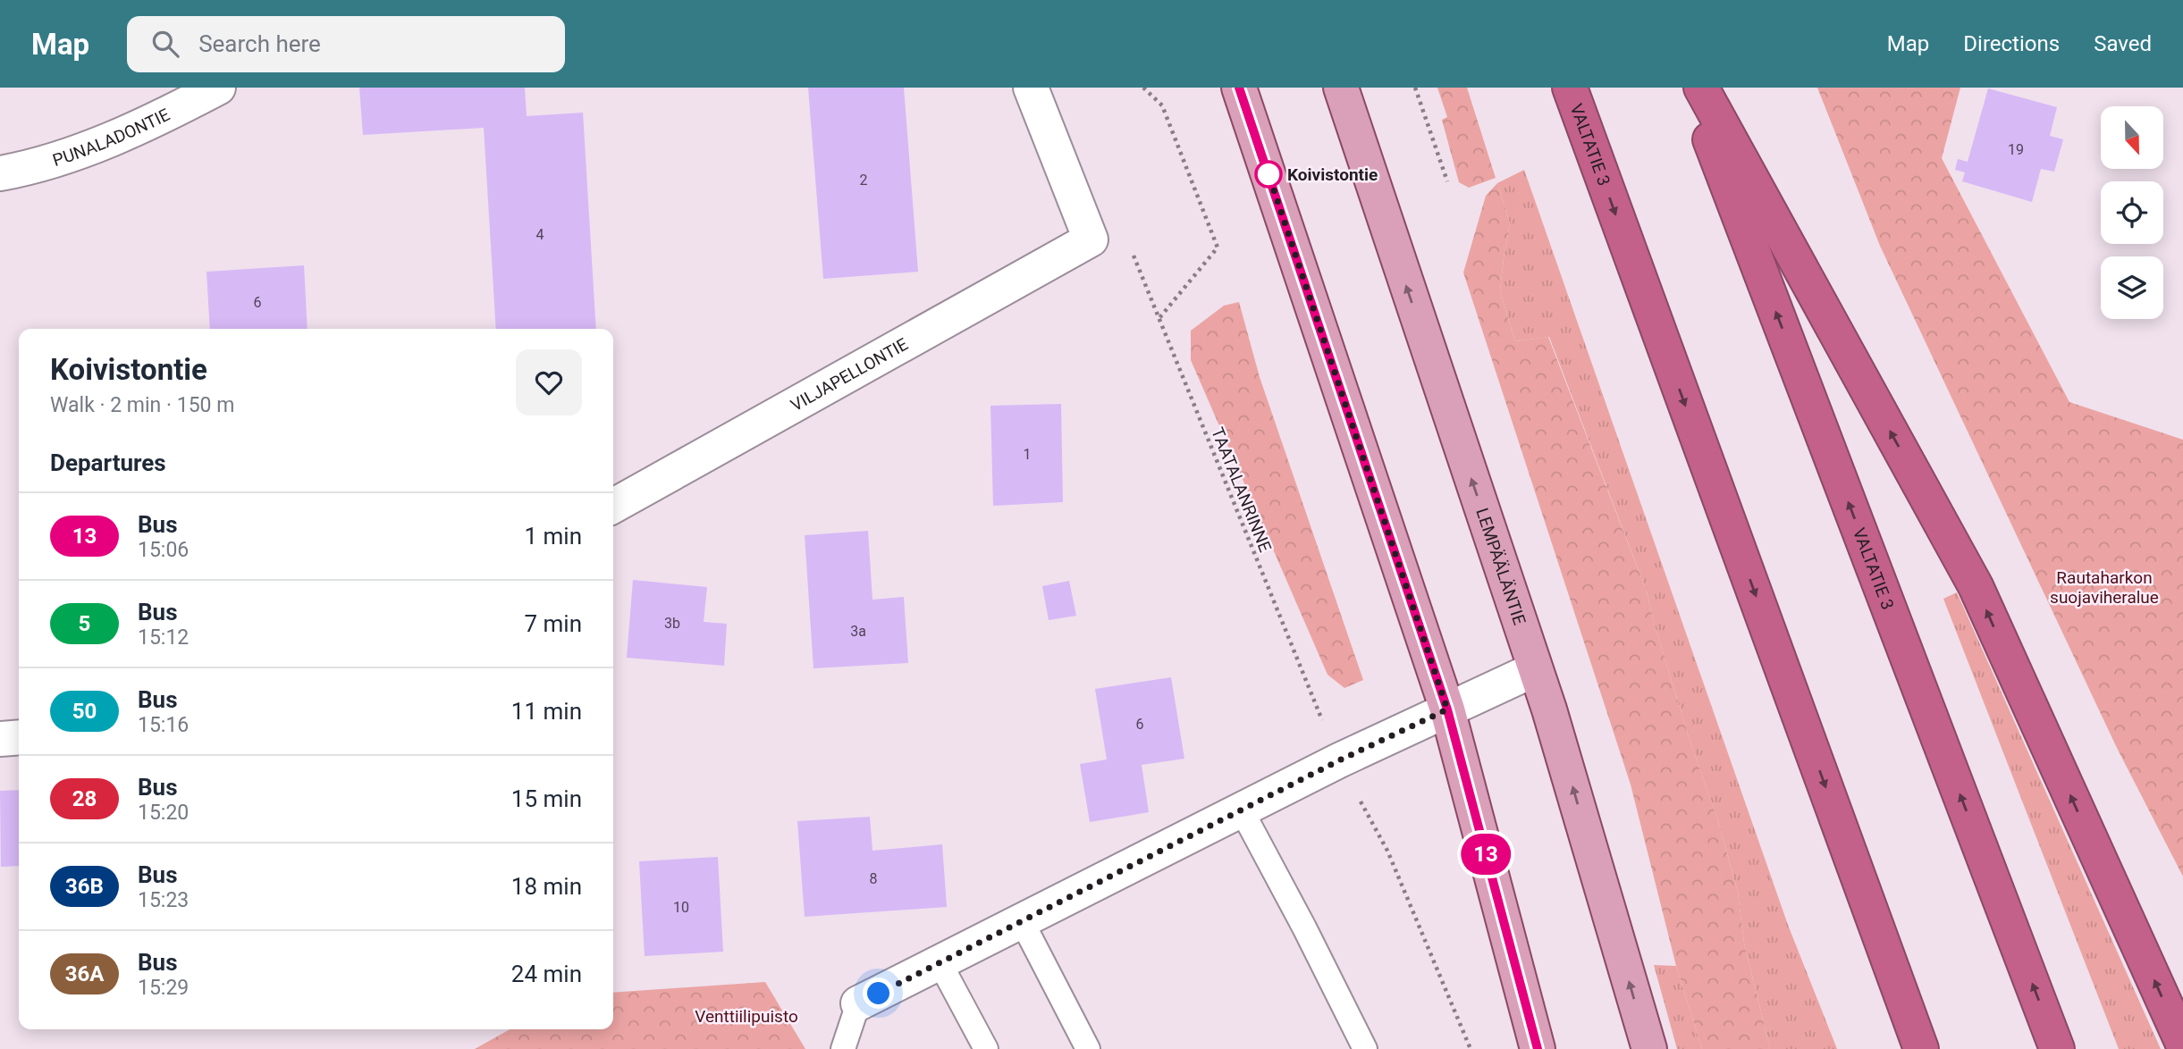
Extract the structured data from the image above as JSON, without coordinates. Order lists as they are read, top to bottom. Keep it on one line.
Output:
{"streets":{"highway":["VALTATIE 3"],"main road":["LEMPÄÄLÄNTIE"],"street":["PUNALADONTIE","VILJAPELLONTIE"],"path":["TAATALANRINNE"]},"parks":["Rautaharkon suojaviheralue","Venttiilipuisto"],"places":["Koivistontie"],"lines":["bus line 13"],"house_numbers":["19","2","4","6","1","3b","3a","6","8","10"],"north":"bottom","page":{"header":"Map","search":"Search here","nav":["Map","Directions","Saved"],"on_map":"13","heading":[["Koivistontie","Walk · 2 min · 150 m"],"Departures"],"list":[{"mark":"13","name":"Bus","note":"15:06","value":"1 min"},{"mark":"5","name":"Bus","note":"15:12","value":"7 min"},{"mark":"50","name":"Bus","note":"15:16","value":"11 min"},{"mark":"28","name":"Bus","note":"15:20","value":"15 min"},{"mark":"36B","name":"Bus","note":"15:23","value":"18 min"},{"mark":"36A","name":"Bus","note":"15:29","value":"24 min"}]}}
